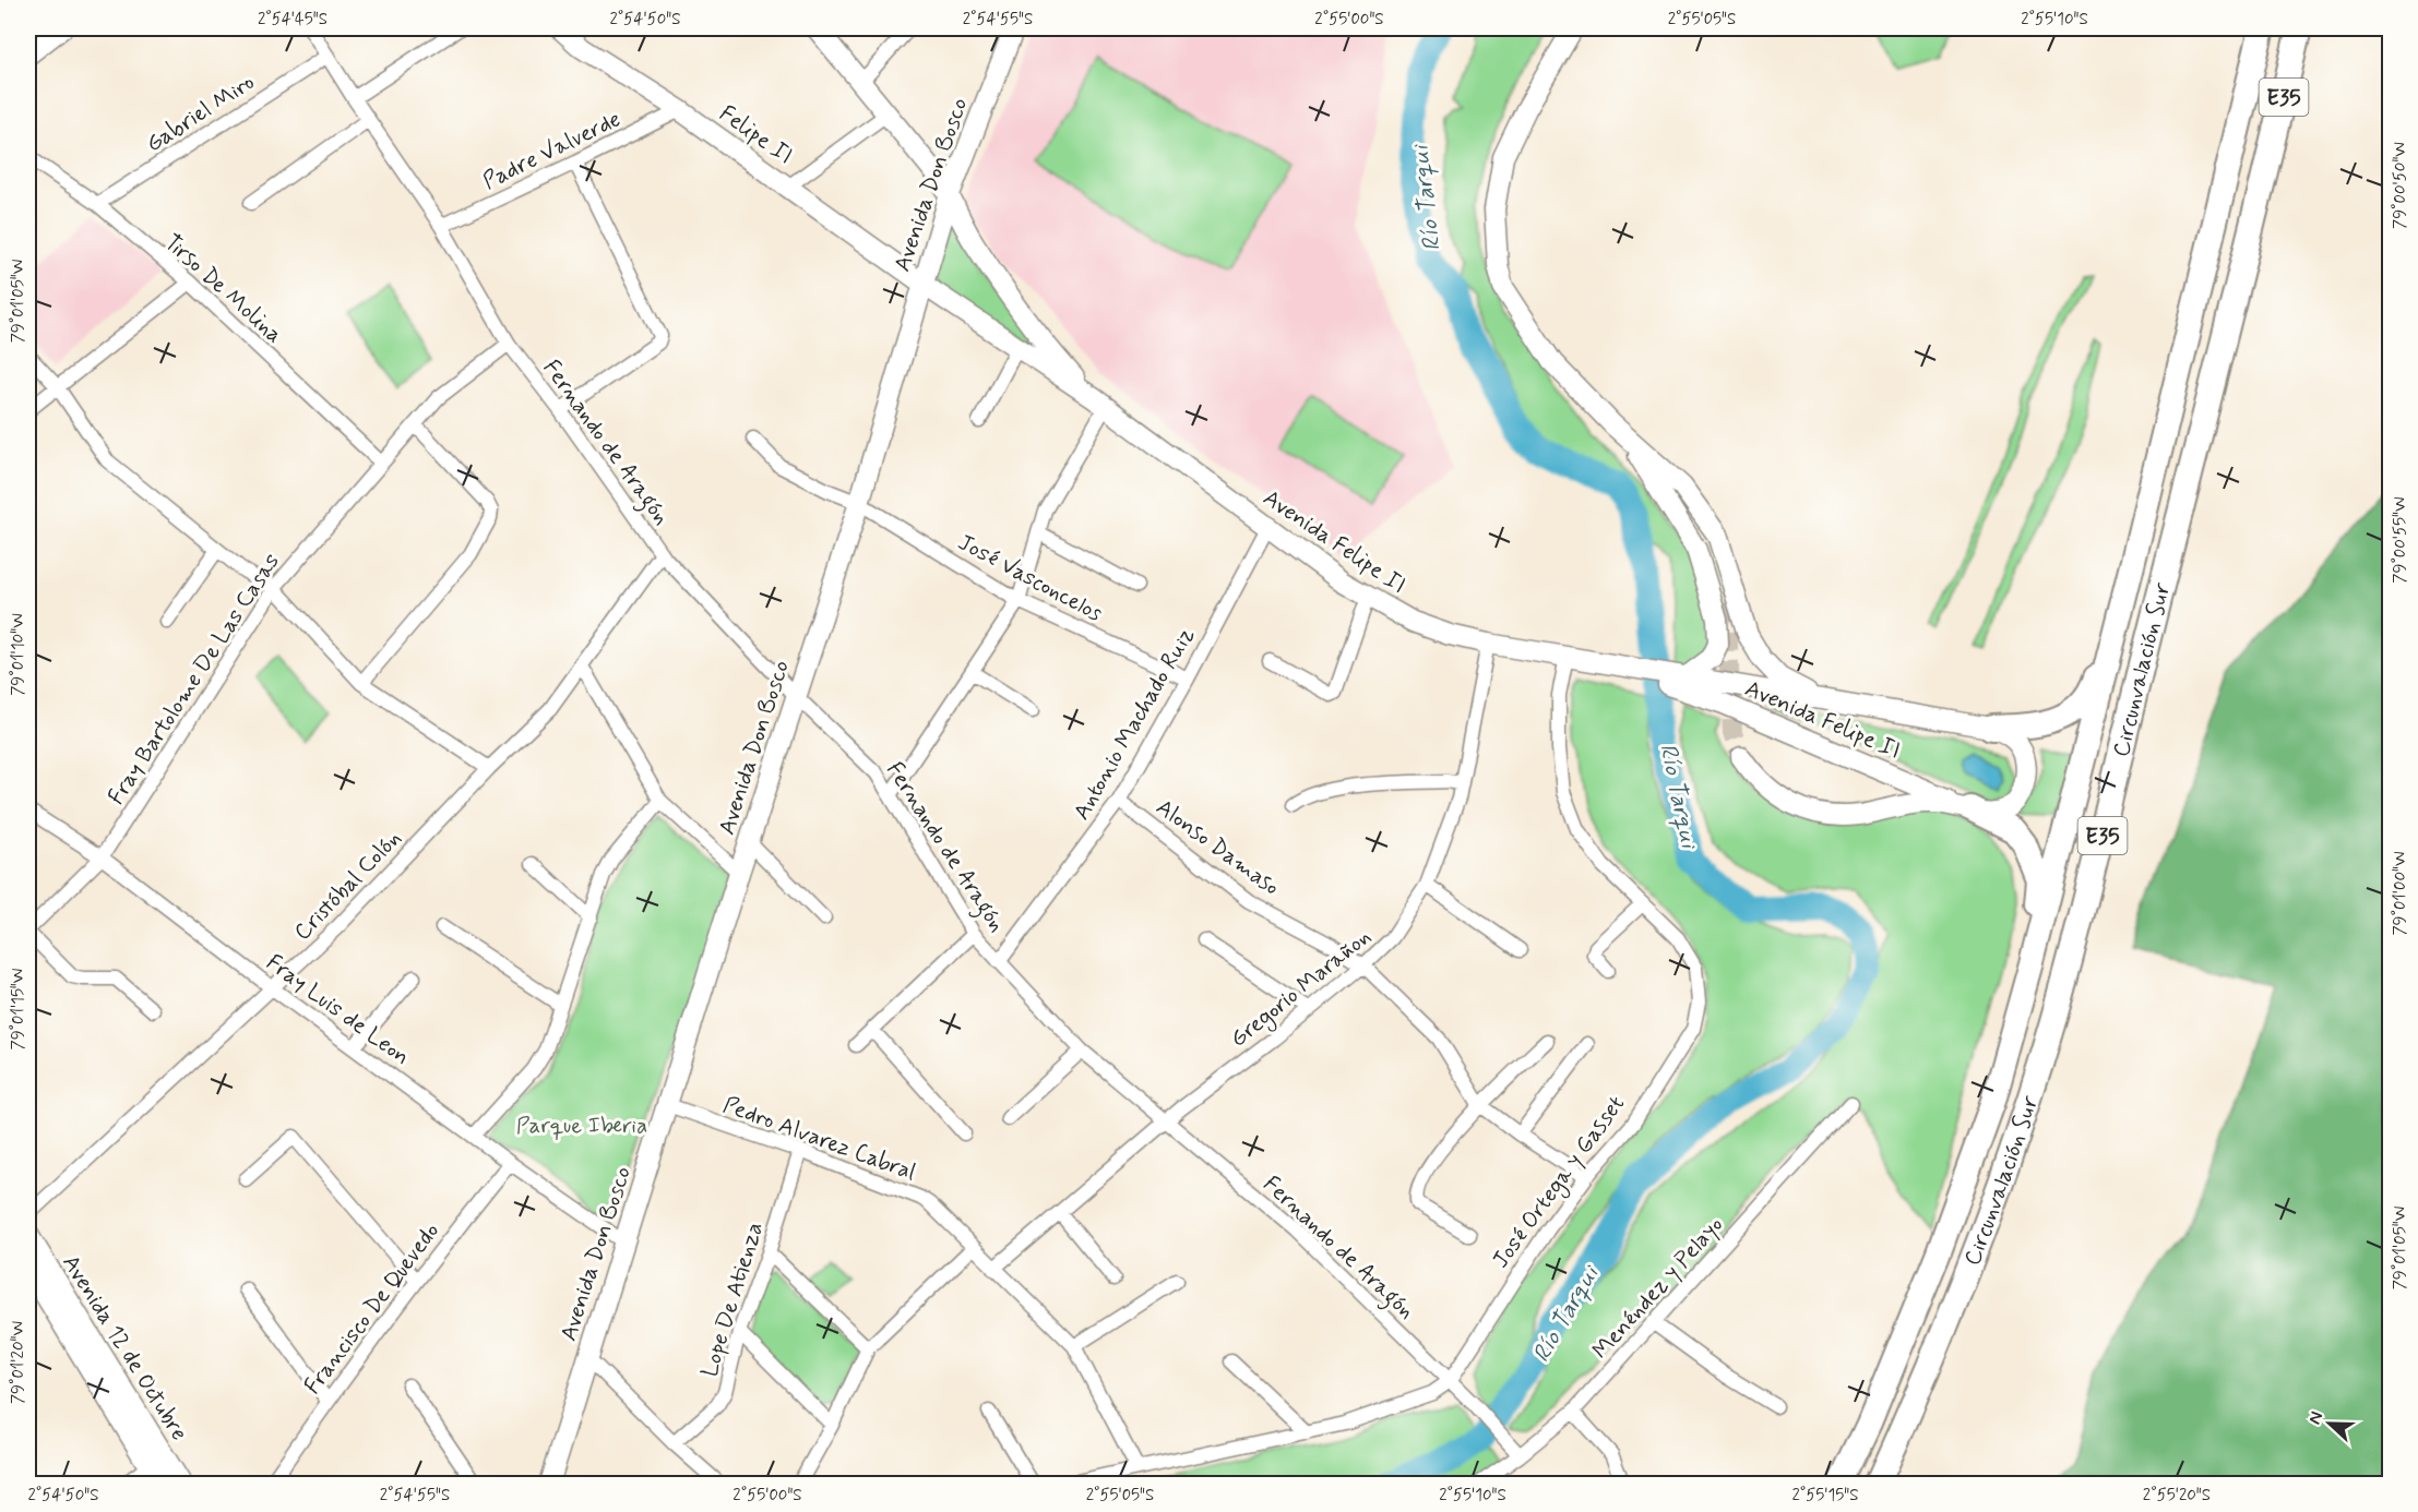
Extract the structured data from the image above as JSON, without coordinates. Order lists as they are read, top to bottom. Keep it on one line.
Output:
{"streets":{"highway":["E35","Circunvalación Sur"],"main road":["Felipe II","Avenida Don Bosco","Avenida Felipe II","Avenida 12 de Octubre"],"street":["Gabriel Miro","Padre Valverde","Tirso De Molina","Fernando de Aragón","José Vasconcelos","Fray Bartolome De Las Casas","Antonio Machado Ruiz","Alonso Damaso","Cristóbal Colón","Gregorio Marañon","Fray Luis de Leon","Pedro Alvarez Cabral","José Ortega y Gasset","Menéndez y Pelayo","Lope De Atienza","Francisco De Quevedo"]},"crossings":[["Gabriel Miro","Tirso De Molina"],["Gabriel Miro","Fernando de Aragón"],["Felipe II","Padre Valverde"],["Felipe II","Avenida Don Bosco"],["Felipe II","Avenida Felipe II"],["Padre Valverde","Fernando de Aragón"],["Avenida Don Bosco","Fernando de Aragón"],["Avenida Don Bosco","Avenida Felipe II"],["Avenida Don Bosco","José Vasconcelos"],["Avenida Don Bosco","Fray Luis de Leon"],["Avenida Don Bosco","Pedro Alvarez Cabral"],["Tirso De Molina","Fray Bartolome De Las Casas"],["Fernando de Aragón","Fray Bartolome De Las Casas"],["Fernando de Aragón","Antonio Machado Ruiz"],["Fernando de Aragón","Cristóbal Colón"],["Fernando de Aragón","Gregorio Marañon"],["Fernando de Aragón","José Ortega y Gasset"],["Fernando de Aragón","Menéndez y Pelayo"],["Avenida Felipe II","Antonio Machado Ruiz"],["Avenida Felipe II","Gregorio Marañon"],["Avenida Felipe II","José Ortega y Gasset"],["José Vasconcelos","Antonio Machado Ruiz"],["Fray Bartolome De Las Casas","Fray Luis de Leon"],["Antonio Machado Ruiz","Alonso Damaso"],["Alonso Damaso","Gregorio Marañon"],["Alonso Damaso","José Ortega y Gasset"],["Cristóbal Colón","Fray Luis de Leon"],["Gregorio Marañon","Pedro Alvarez Cabral"],["Fray Luis de Leon","Francisco De Quevedo"],["Pedro Alvarez Cabral","José Ortega y Gasset"],["Pedro Alvarez Cabral","Lope De Atienza"]],"water":["Río Tarqui"],"parks":["Parque Iberia"],"north":"left","coordinates":["2°54'45\"S","2°54'50\"S","2°54'55\"S","2°55'00\"S","2°55'05\"S","2°55'10\"S","79°00'50\"W","79°01'05\"W","79°00'55\"W","79°01'10\"W","79°01'00\"W","79°01'15\"W","79°01'20\"W","2°55'15\"S","2°55'20\"S"]}
